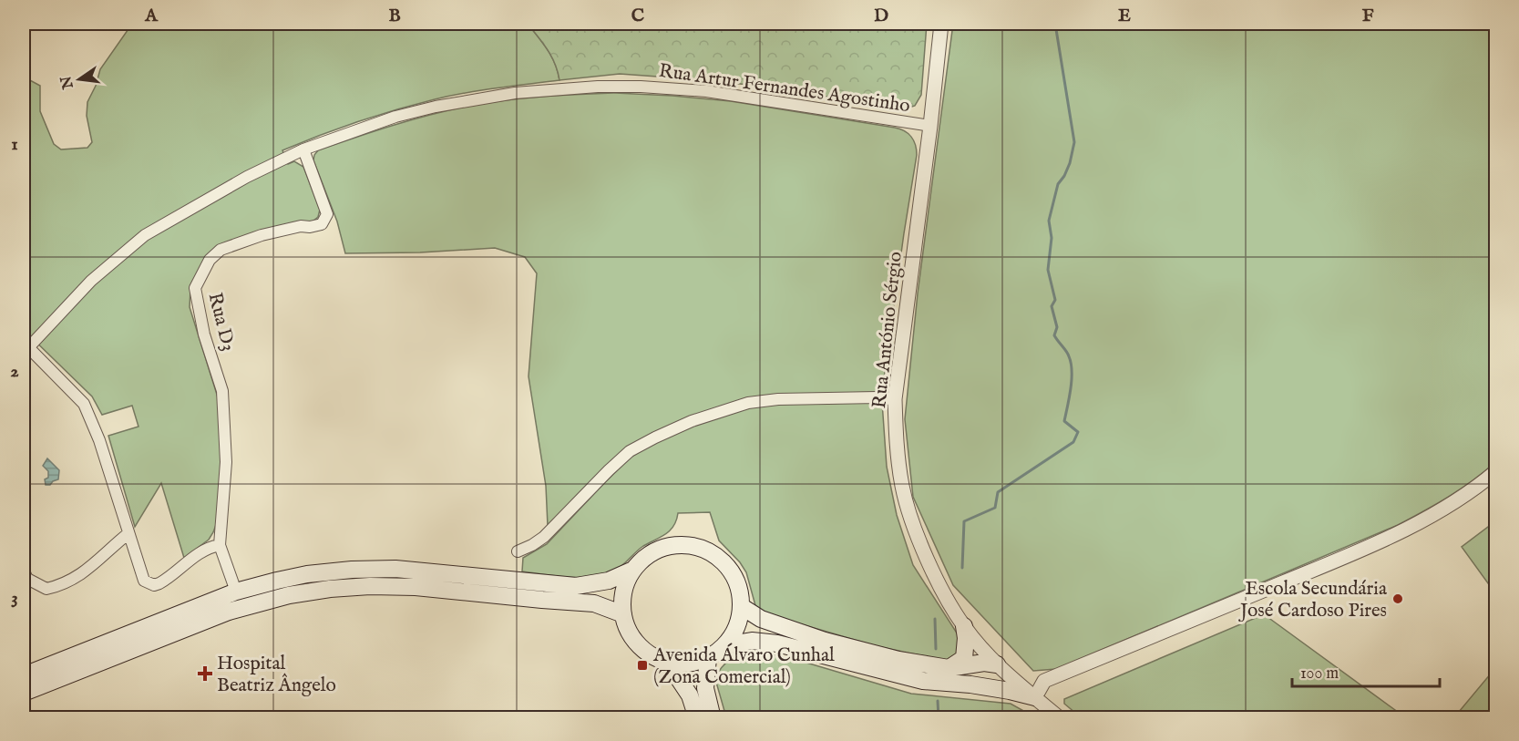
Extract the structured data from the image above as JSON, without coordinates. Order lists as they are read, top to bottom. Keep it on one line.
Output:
{"streets":{"street":["Rua Artur Fernandes Agostinho","Rua D3","Rua António Sérgio"]},"crossings":[["Rua Artur Fernandes Agostinho","Rua D3"],["Rua Artur Fernandes Agostinho","Rua António Sérgio"]],"places":{"other":["Escola Secundária José Cardoso Pires"],"transit":["Avenida Álvaro Cunhal (Zona Comercial)"],"health":["Hospital Beatriz Ângelo"]},"scale_bar":"100 m","north":"left","grid":{"columns":["A","B","C","D","E","F"],"rows":["1","2","3"]}}
